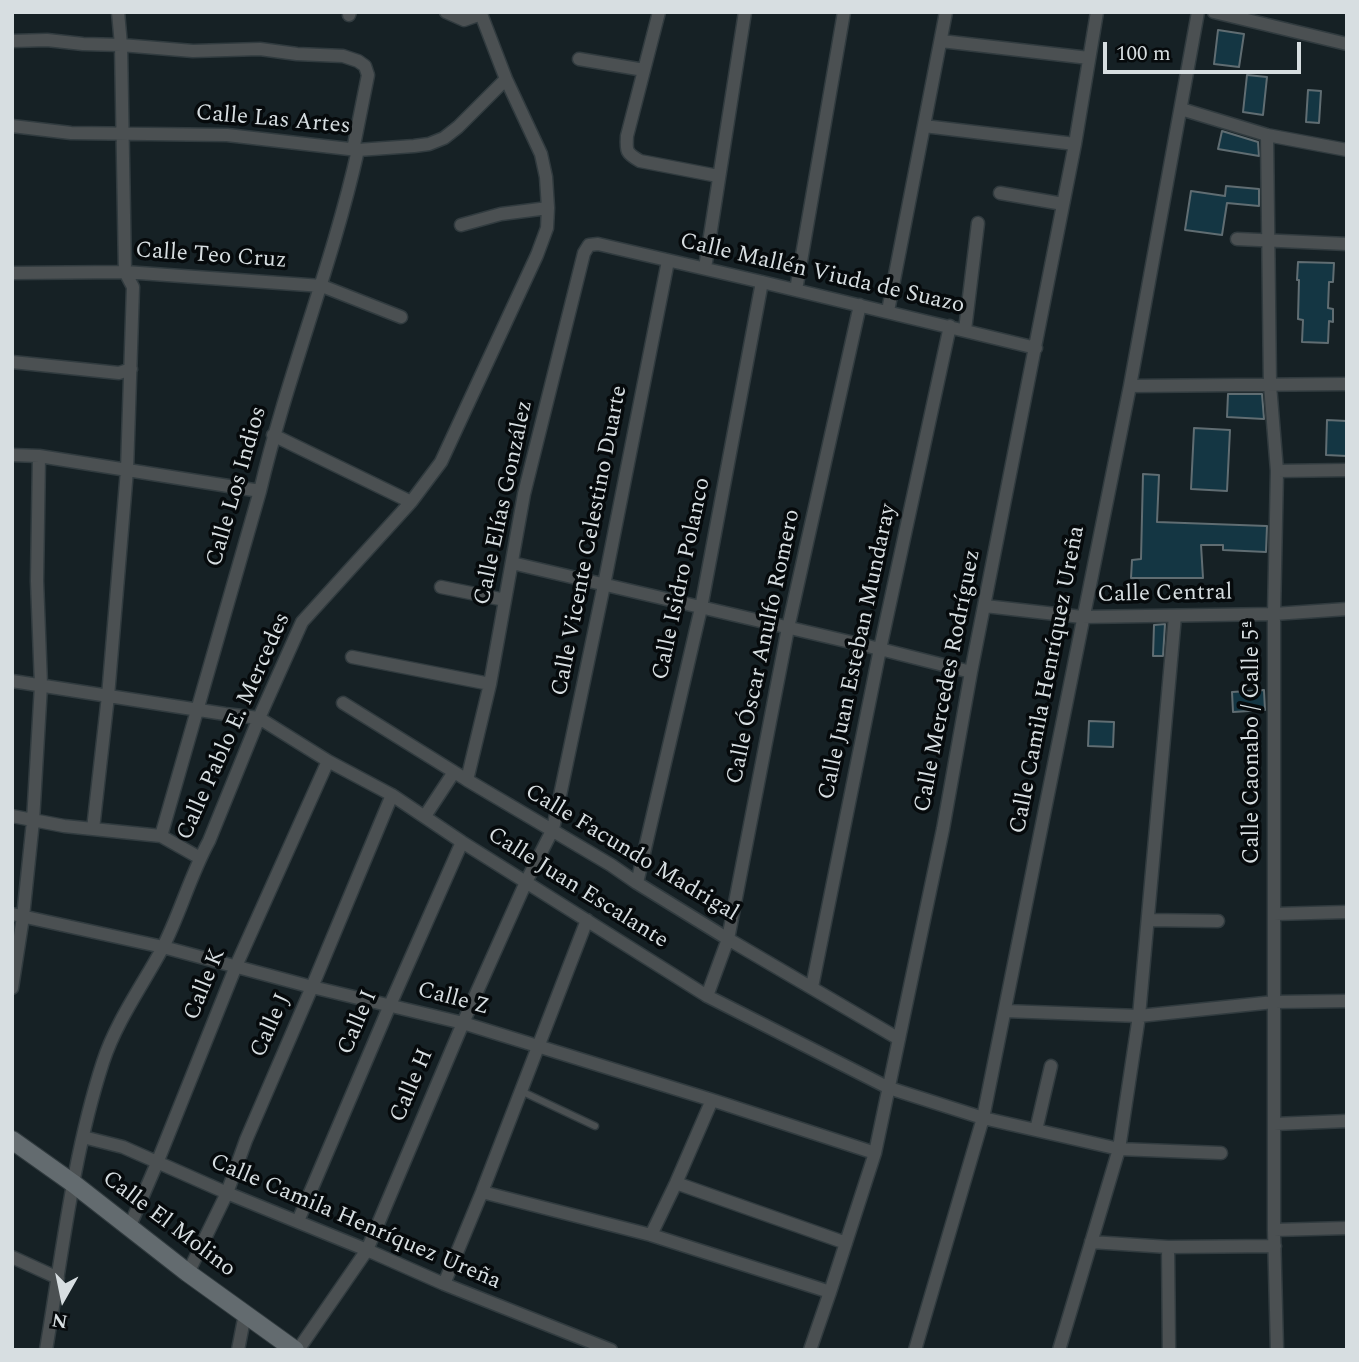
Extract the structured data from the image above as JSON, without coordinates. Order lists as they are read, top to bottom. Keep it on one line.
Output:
{"streets":{"street":["Calle Las Artes","Calle Teo Cruz","Calle Mallén Viuda de Suazo","Calle Los Indios","Calle Elías González","Calle Vicente Celestino Duarte","Calle Isidro Polanco","Calle Central","Calle Óscar Anulfo Romero","Calle Juan Esteban Mundaray","Calle Camila Henríquez Ureña","Calle Mercedes Rodríguez","Calle Pablo E. Mercedes","Calle Caonabo / Calle 5ª","Calle Facundo Madrigal","Calle Juan Escalante","Calle K","Calle Z","Calle I","Calle J","Calle H","Calle El Molino"]},"crossings":[["Calle Las Artes","Calle Los Indios"],["Calle Las Artes","Calle Pablo E. Mercedes"],["Calle Teo Cruz","Calle Los Indios"],["Calle Mallén Viuda de Suazo","Calle Elías González"],["Calle Mallén Viuda de Suazo","Calle Vicente Celestino Duarte"],["Calle Mallén Viuda de Suazo","Calle Isidro Polanco"],["Calle Mallén Viuda de Suazo","Calle Óscar Anulfo Romero"],["Calle Mallén Viuda de Suazo","Calle Juan Esteban Mundaray"],["Calle Mallén Viuda de Suazo","Calle Mercedes Rodríguez"],["Calle Los Indios","Calle Juan Escalante"],["Calle Elías González","Calle Facundo Madrigal"],["Calle Vicente Celestino Duarte","Calle Facundo Madrigal"],["Calle Vicente Celestino Duarte","Calle H"],["Calle Isidro Polanco","Calle Facundo Madrigal"],["Calle Central","Calle Camila Henríquez Ureña"],["Calle Central","Calle Mercedes Rodríguez"],["Calle Central","Calle Caonabo / Calle 5ª"],["Calle Óscar Anulfo Romero","Calle Facundo Madrigal"],["Calle Óscar Anulfo Romero","Calle Juan Escalante"],["Calle Juan Esteban Mundaray","Calle Facundo Madrigal"],["Calle Camila Henríquez Ureña","Calle Pablo E. Mercedes"],["Calle Camila Henríquez Ureña","Calle Juan Escalante"],["Calle Camila Henríquez Ureña","Calle K"],["Calle Camila Henríquez Ureña","Calle I"],["Calle Camila Henríquez Ureña","Calle J"],["Calle Camila Henríquez Ureña","Calle H"],["Calle Mercedes Rodríguez","Calle Facundo Madrigal"],["Calle Mercedes Rodríguez","Calle Juan Escalante"],["Calle Mercedes Rodríguez","Calle Z"],["Calle Pablo E. Mercedes","Calle Juan Escalante"],["Calle Pablo E. Mercedes","Calle Z"],["Calle Pablo E. Mercedes","Calle El Molino"],["Calle Facundo Madrigal","Calle H"],["Calle Juan Escalante","Calle K"],["Calle Juan Escalante","Calle I"],["Calle Juan Escalante","Calle J"],["Calle Juan Escalante","Calle H"],["Calle K","Calle Z"],["Calle K","Calle El Molino"],["Calle Z","Calle I"],["Calle Z","Calle J"],["Calle Z","Calle H"],["Calle J","Calle El Molino"],["Calle H","Calle El Molino"]],"scale_bar":"100 m","north":"bottom"}
